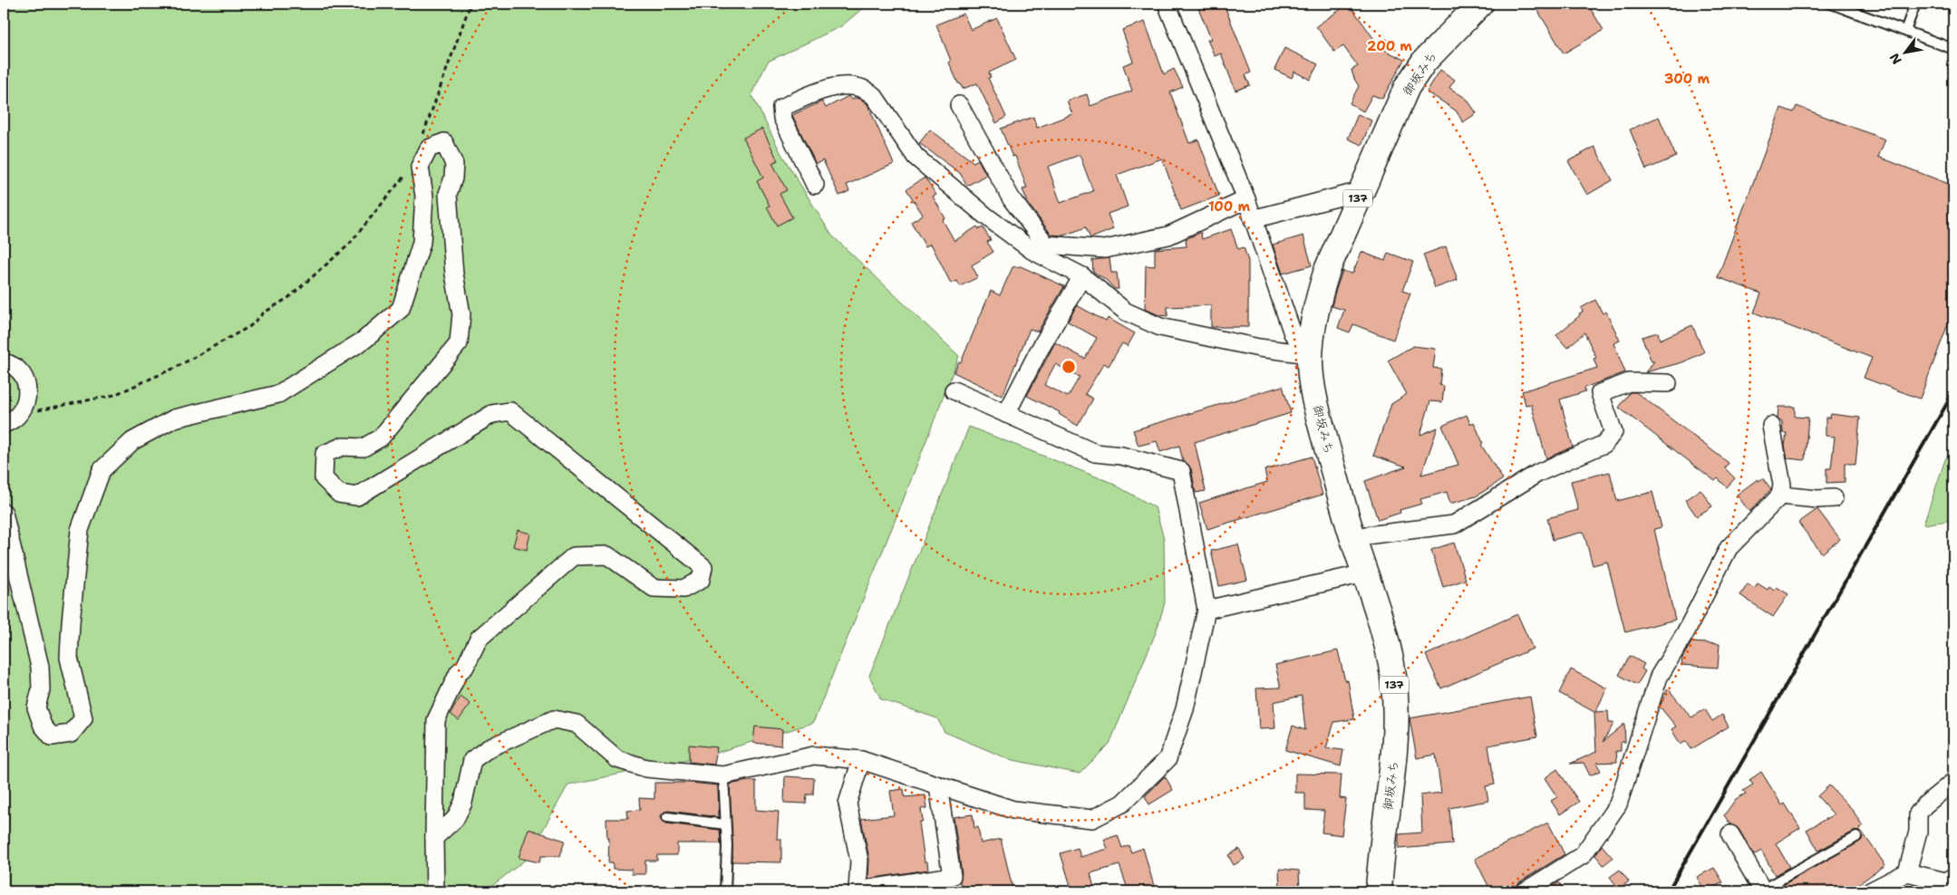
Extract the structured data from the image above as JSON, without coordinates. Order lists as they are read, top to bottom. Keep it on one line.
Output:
{"streets":{"highway":["御坂みち","137"]},"north":"bottom left","rings":["200 m","300 m","100 m"]}
